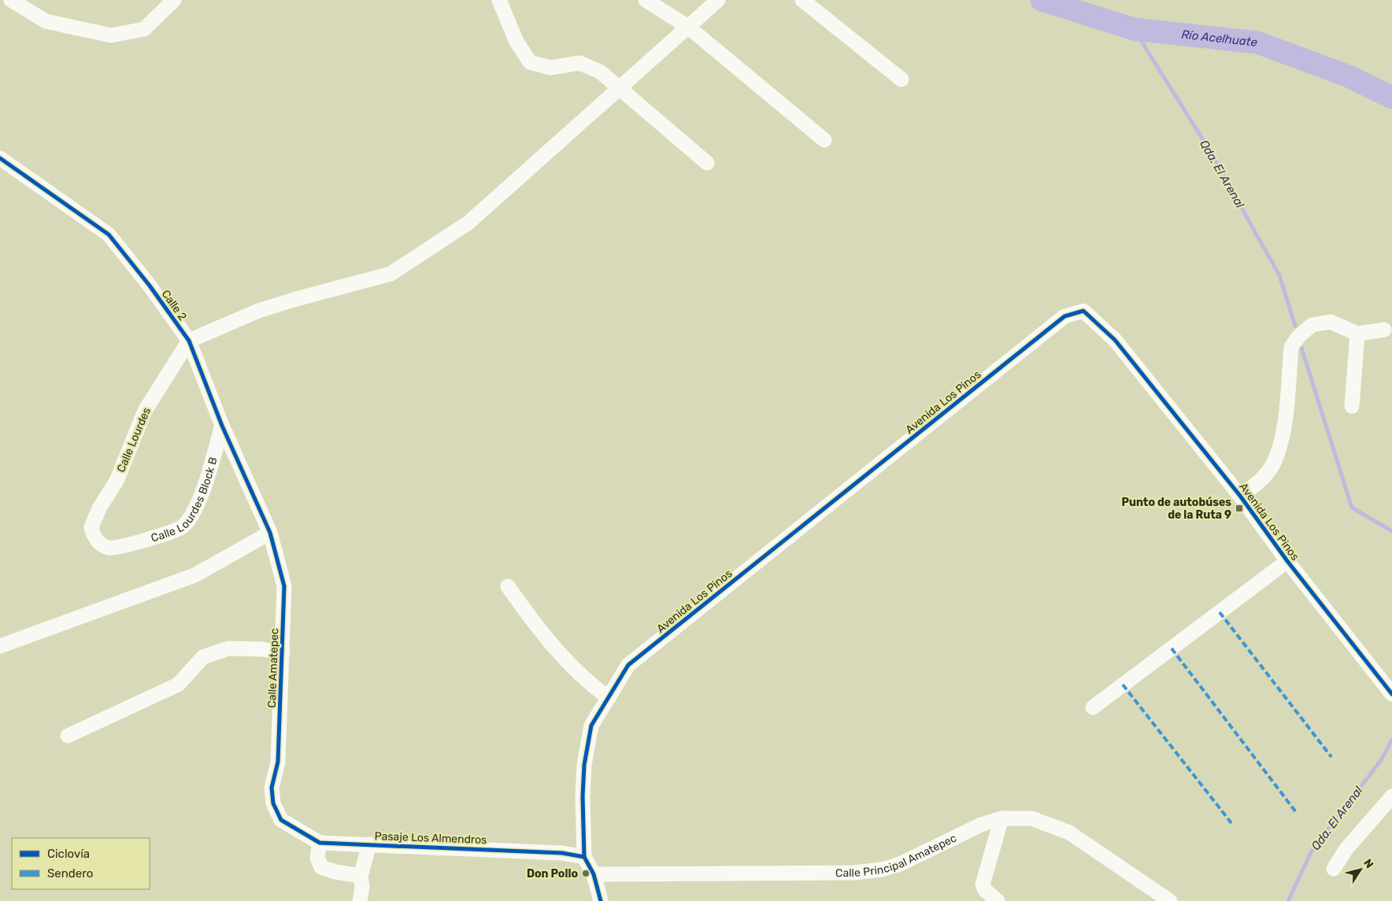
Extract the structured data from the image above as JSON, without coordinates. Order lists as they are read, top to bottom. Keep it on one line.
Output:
{"streets":{"street":["Calle 2","Avenida Los Pinos","Calle Lourdes","Calle Lourdes Block B","Calle Amatepec","Pasaje Los Almendros","Calle Principal Amatepec"]},"crossings":[["Calle 2","Calle Lourdes"],["Calle 2","Calle Lourdes Block B"],["Calle 2","Calle Amatepec"],["Avenida Los Pinos","Pasaje Los Almendros"],["Avenida Los Pinos","Calle Principal Amatepec"],["Calle Lourdes","Calle Lourdes Block B"],["Calle Amatepec","Pasaje Los Almendros"]],"water":["Río Acelhuate","Qda. El Arenal"],"places":{"transit":["Punto de autobúses de la Ruta 9"],"other":["Don Pollo"]},"legend":["Ciclovía","Sendero"],"north":"top right"}
